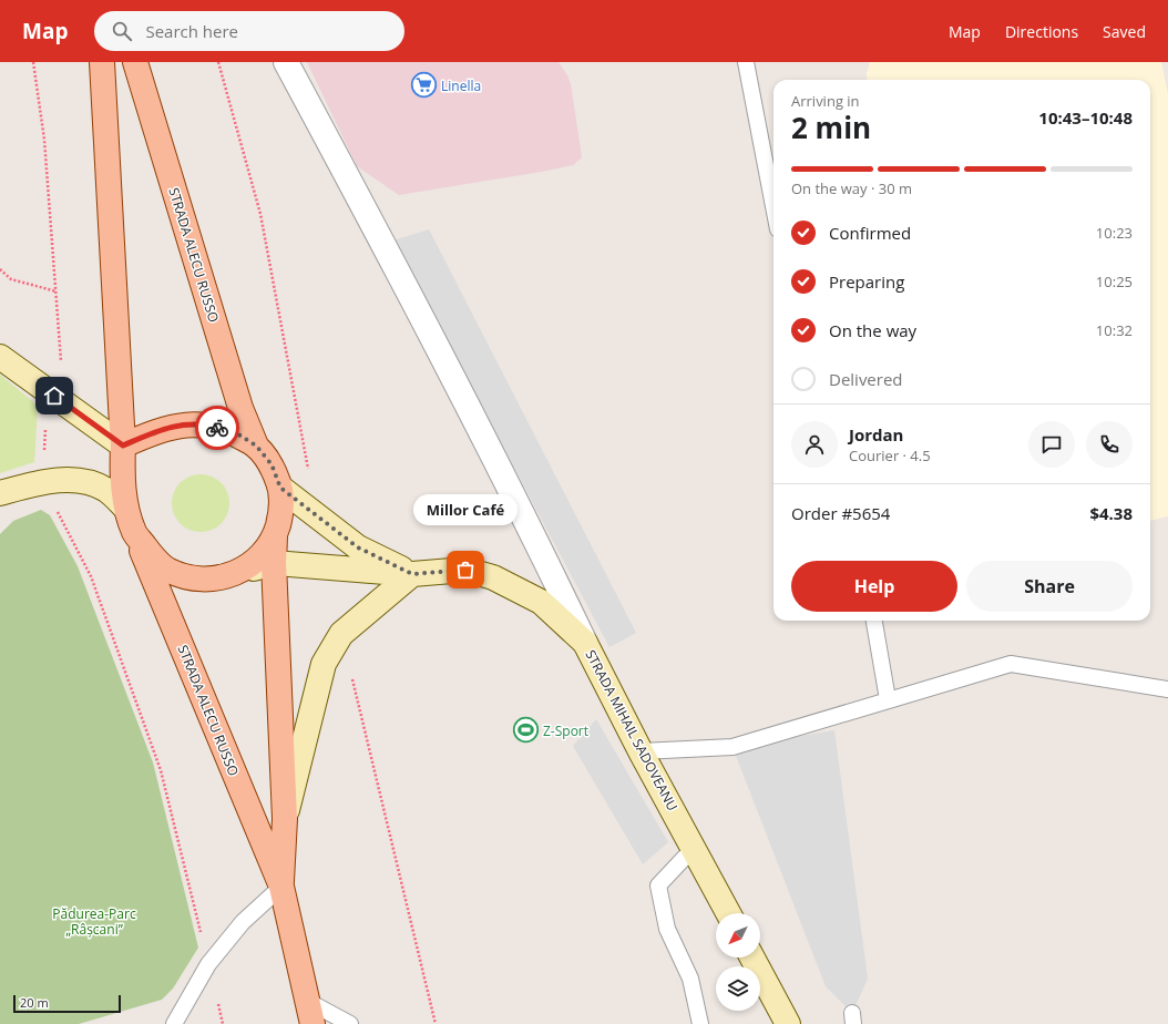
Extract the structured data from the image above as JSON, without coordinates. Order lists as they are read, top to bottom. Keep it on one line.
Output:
{"streets":{"main road":["STRADA ALECU RUSSO","STRADA MIHAIL SADOVEANU"]},"crossings":[["STRADA ALECU RUSSO","STRADA MIHAIL SADOVEANU"]],"parks":["Pădurea-Parc „Râșcani”"],"places":{"supermarket":["Linella"],"other":["Millor Café"],"sports":["Z-Sport"]},"scale_bar":"20 m","north":"bottom left","page":{"header":"Map","search":"Search here","nav":["Map","Directions","Saved"],"heading":["2 min","Arriving in","10:43–10:48"],"panel":["Jordan","Courier · 4.5","Order #5654","$4.38"],"bar":"On the way · 30 m","list":[["Confirmed","10:23"],["Preparing","10:25"],["On the way","10:32"],"Delivered"],"bubble":"Millor Café","buttons":["Help","Share"],"scale":"20 m"}}
